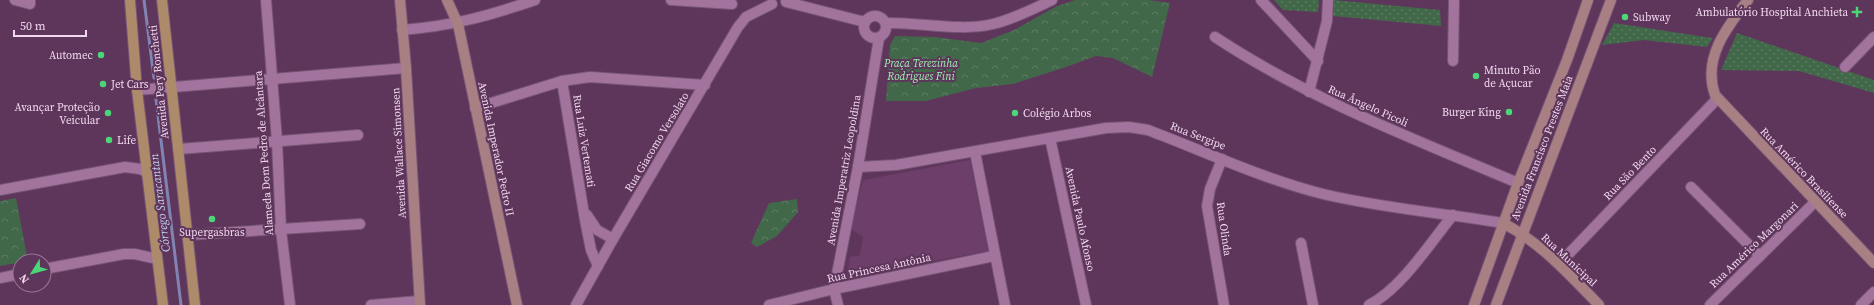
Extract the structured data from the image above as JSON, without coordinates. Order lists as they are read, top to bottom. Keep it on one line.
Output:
{"streets":{"main road":["Avenida Pery Ronchetti"],"street":["Rua Ângelo Picoli","Rua Sergipe","Rua Luiz Vertemati","Rua Giacomo Versolato","Avenida Francisco Prestes Maia","Avenida Imperador Pedro II","Alameda Dom Pedro de Alcântara","Avenida Wallace Simonsen","Avenida Imperatriz Leopoldina","Rua São Bento","Rua Américo Brasiliense","Avenida Paulo Afonso","Rua Olinda","Rua Américo Margonari","Rua Municipal","Rua Princesa Antônia"]},"crossings":[["Rua Ângelo Picoli","Avenida Francisco Prestes Maia"],["Rua Sergipe","Avenida Francisco Prestes Maia"],["Rua Sergipe","Avenida Imperatriz Leopoldina"],["Rua Sergipe","Avenida Paulo Afonso"],["Rua Sergipe","Rua Olinda"],["Rua Sergipe","Rua Municipal"],["Rua Luiz Vertemati","Rua Giacomo Versolato"],["Avenida Francisco Prestes Maia","Rua Municipal"],["Avenida Imperatriz Leopoldina","Rua Princesa Antônia"],["Rua São Bento","Rua Américo Brasiliense"],["Rua São Bento","Rua Municipal"],["Rua Américo Brasiliense","Rua Américo Margonari"]],"water":["Córrego Saracantan"],"parks":["Praça Terezinha Rodrigues Fini"],"places":{"health":["Ambulatório Hospital Anchieta"],"other":["Subway","Automec","Minuto Pão de Açucar","Jet Cars","Burger King","Avançar Proteção Veicular","Colégio Arbos","Life","Supergasbras"]},"scale_bar":"50 m","north":"bottom left"}
